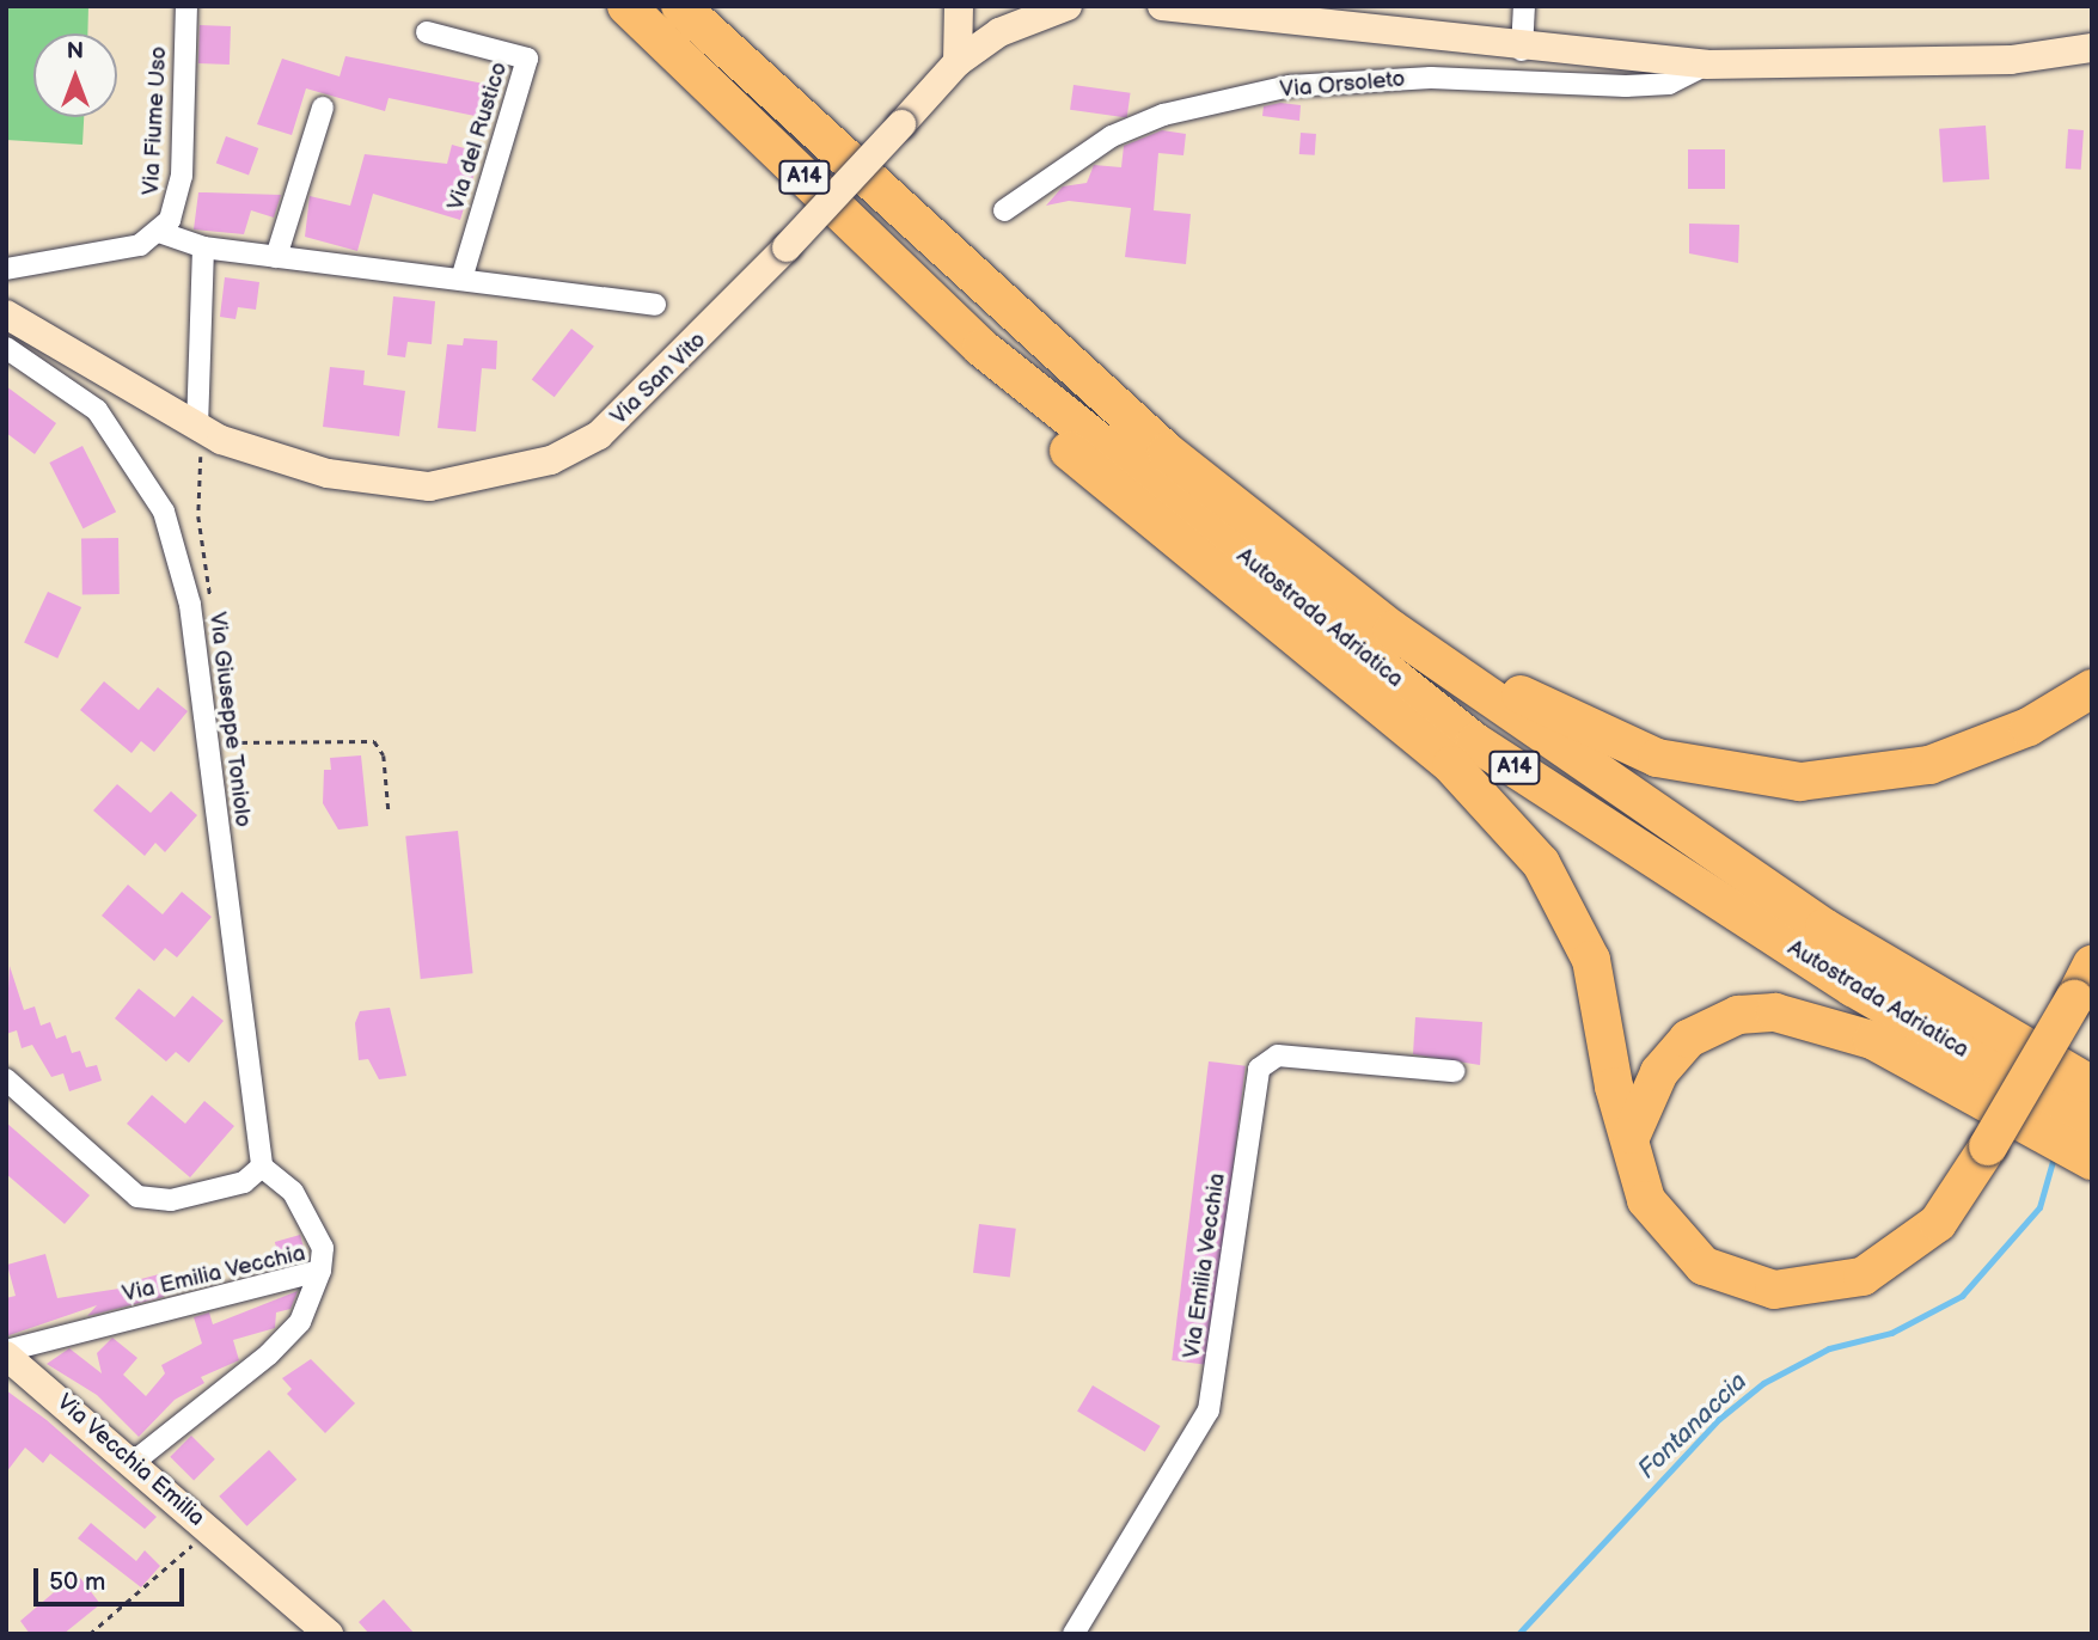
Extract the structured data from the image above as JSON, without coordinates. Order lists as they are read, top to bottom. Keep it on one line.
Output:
{"streets":{"highway":["A14","Autostrada Adriatica"],"street":["Via Orsoleto","Via Fiume Uso","Via del Rustico","Via San Vito","Via Giuseppe Toniolo","Via Emilia Vecchia","Via Vecchia Emilia"]},"crossings":[["Via Emilia Vecchia","Via Vecchia Emilia"]],"water":["Fontanaccia"],"scale_bar":"50 m","north":"top"}
